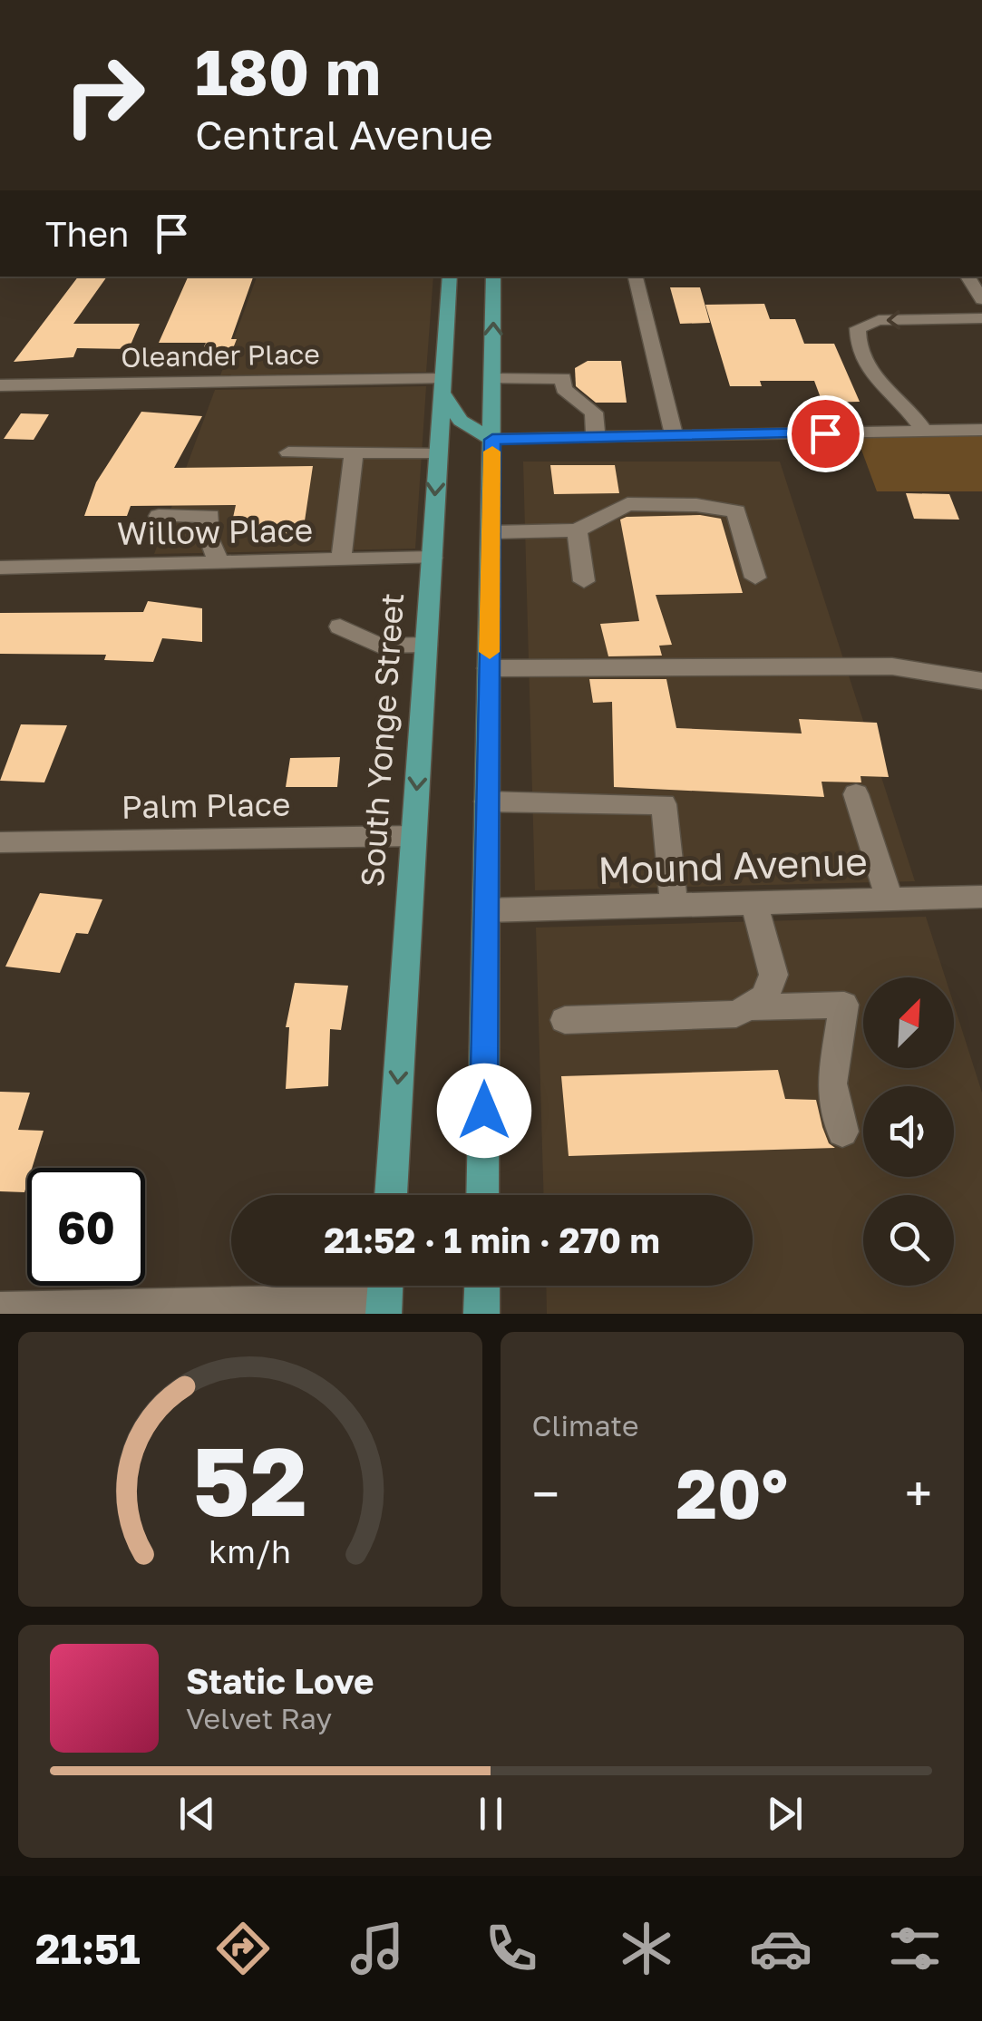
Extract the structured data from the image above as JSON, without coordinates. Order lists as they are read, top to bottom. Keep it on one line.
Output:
{"streets":{"main road":["South Yonge Street"],"street":["Oleander Place","Willow Place","Palm Place","Mound Avenue"]},"crossings":[["Oleander Place","South Yonge Street"],["Willow Place","South Yonge Street"],["South Yonge Street","Palm Place"]],"north":"top right","page":{"turn":["180 m","Central Avenue"],"then":"Then","limit":"60","trip":"21:52 · 1 min · 270 m","tile":"Climate","heat":["−","20°","+"],"song":["Static Love","Velvet Ray"],"tabs":"21:51","gauge":["52","km/h"]}}
